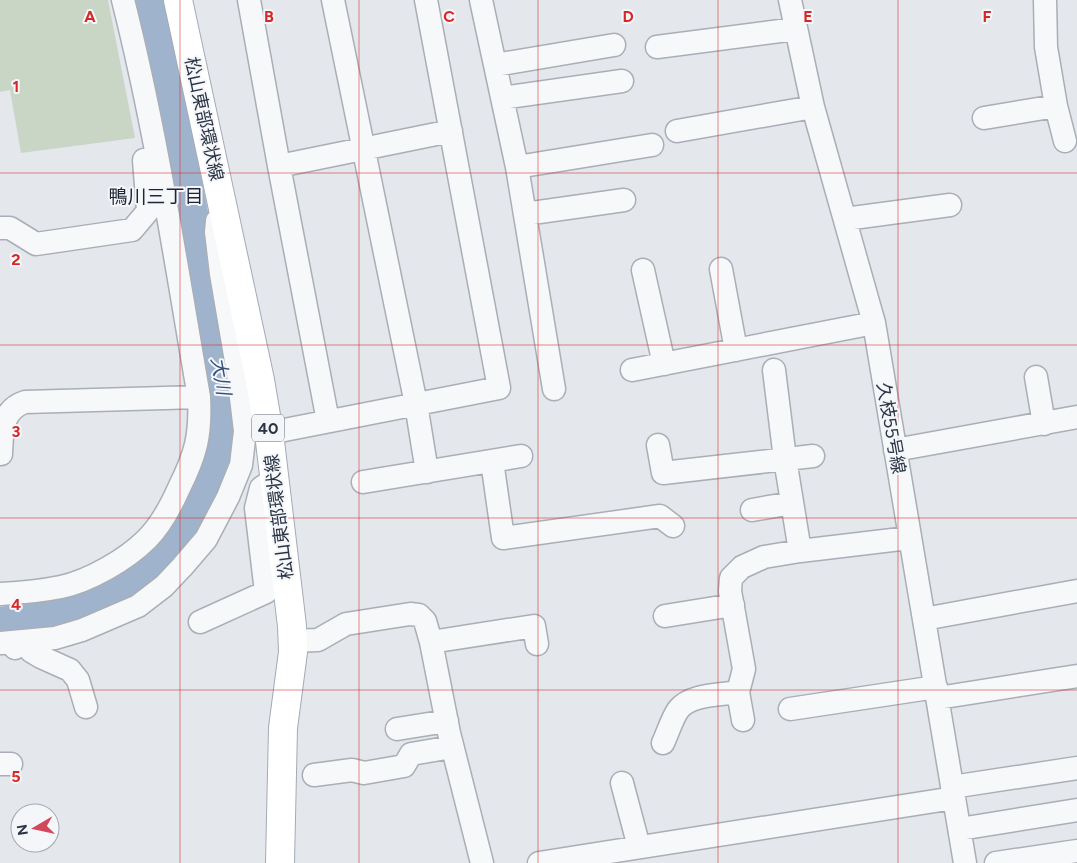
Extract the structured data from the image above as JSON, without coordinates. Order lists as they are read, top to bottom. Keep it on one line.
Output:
{"streets":{"main road":["松山東部環状線","40"],"street":["久枝55号線"]},"districts":["鴨川三丁目"],"water":["大川"],"north":"left","grid":{"columns":["A","B","C","D","E","F"],"rows":["1","2","3","4","5"]}}
